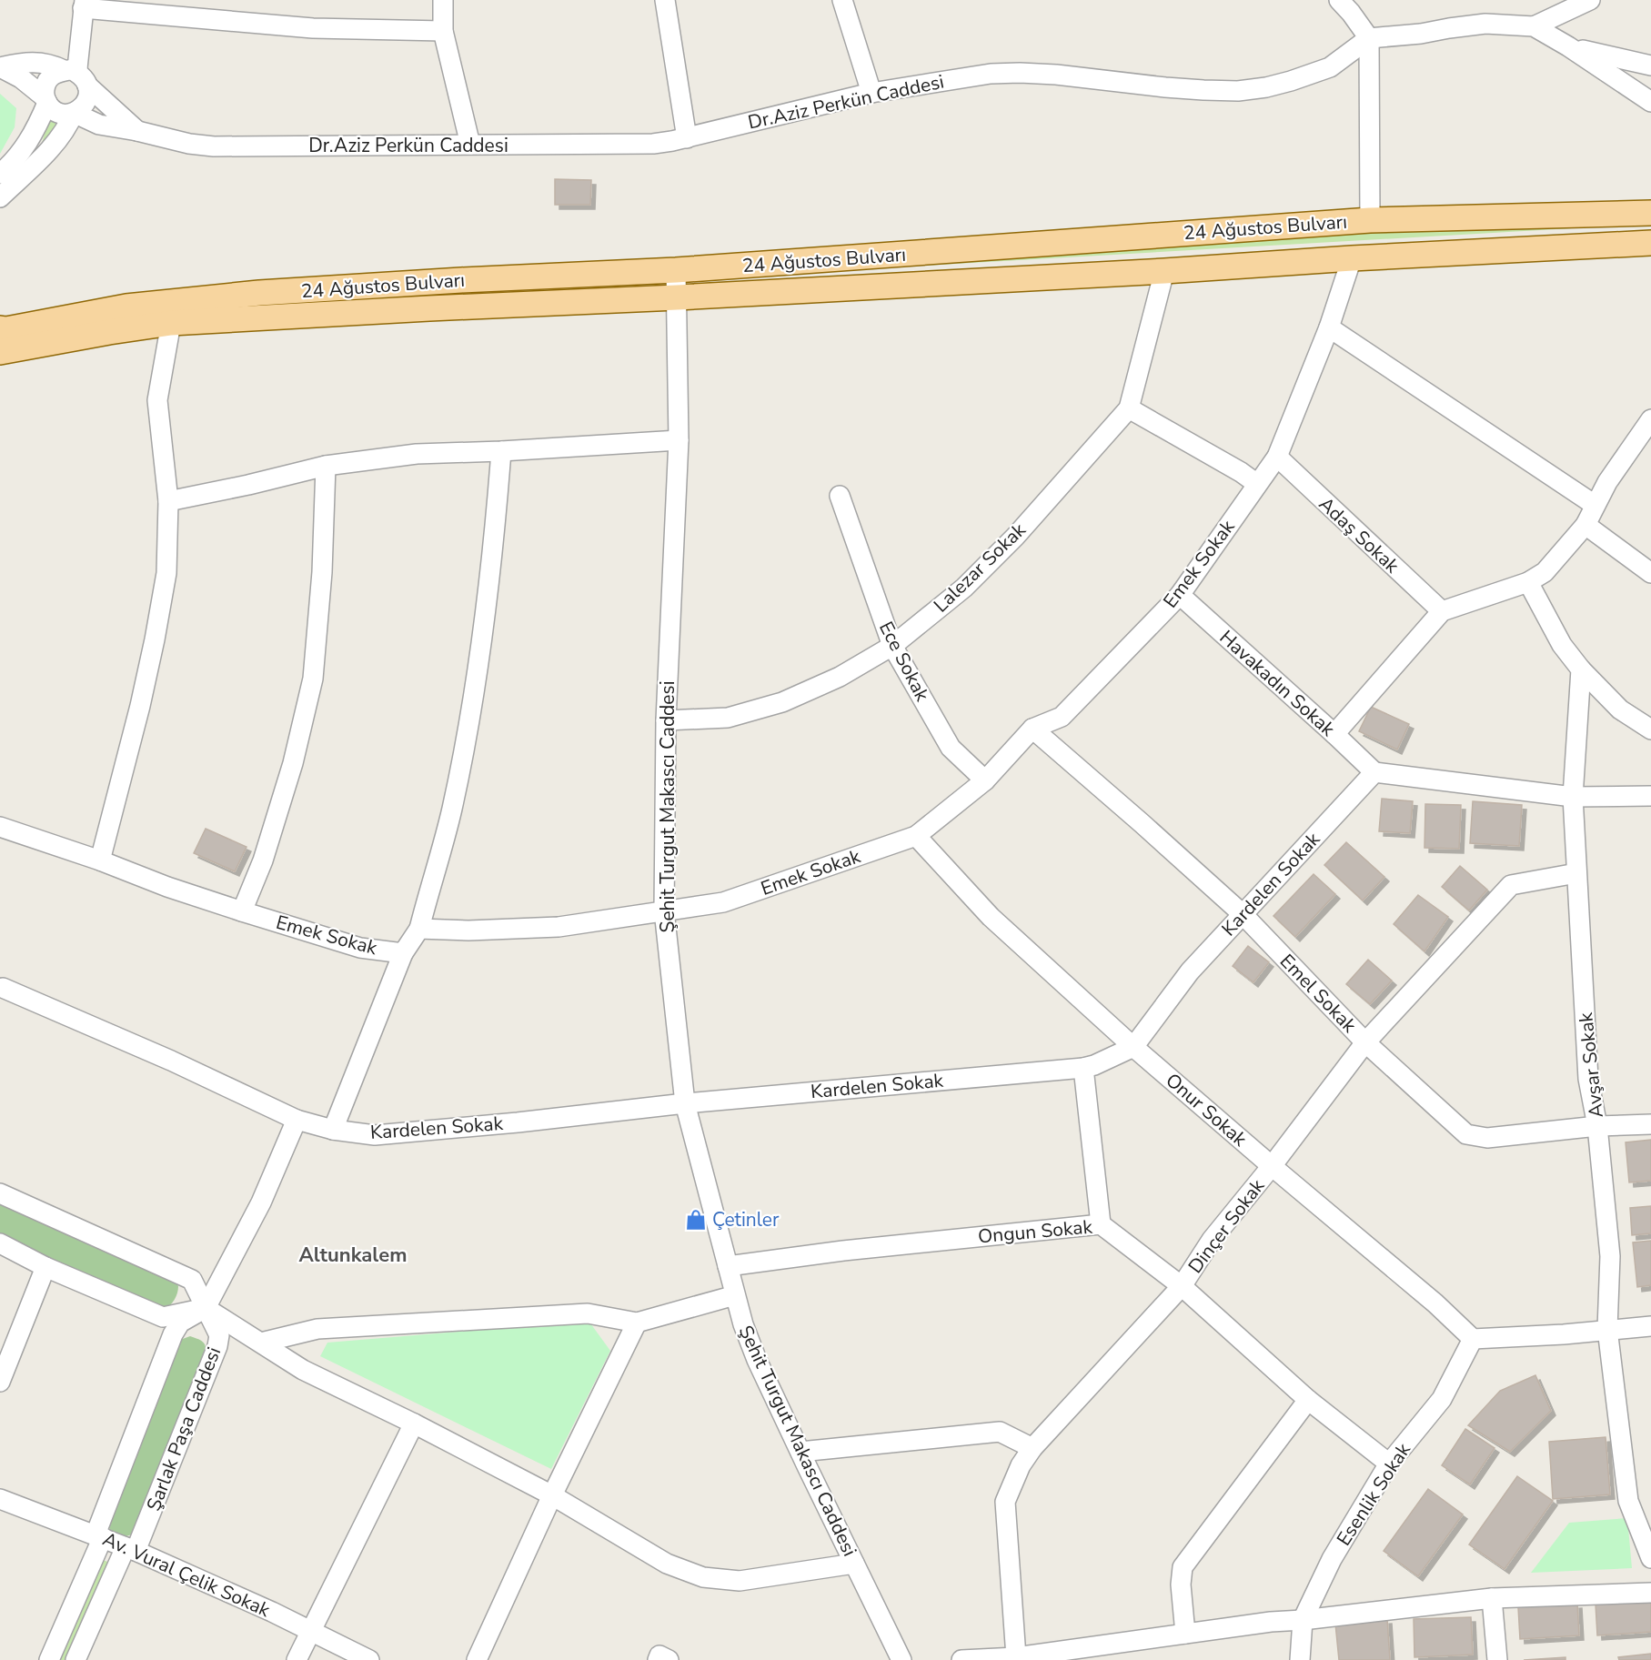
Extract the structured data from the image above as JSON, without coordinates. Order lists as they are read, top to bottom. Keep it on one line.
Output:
{"streets":{"main road":["24 Ağustos Bulvarı"],"street":["Dr.Aziz Perkün Caddesi","Adaş Sokak","Emek Sokak","Lalezar Sokak","Ece Sokak","Havakadın Sokak","Şehit Turgut Makascı Caddesi","Kardelen Sokak","Emel Sokak","Avşar Sokak","Onur Sokak","Dinçer Sokak","Ongun Sokak","Şarlak Paşa Caddesi","Esenlik Sokak","Av. Vural Çelik Sokak"]},"crossings":[["24 Ağustos Bulvarı","Emek Sokak"],["24 Ağustos Bulvarı","Lalezar Sokak"],["24 Ağustos Bulvarı","Şehit Turgut Makascı Caddesi"],["Adaş Sokak","Emek Sokak"],["Emek Sokak","Ece Sokak"],["Emek Sokak","Havakadın Sokak"],["Emek Sokak","Şehit Turgut Makascı Caddesi"],["Emek Sokak","Emel Sokak"],["Emek Sokak","Onur Sokak"],["Lalezar Sokak","Ece Sokak"],["Lalezar Sokak","Şehit Turgut Makascı Caddesi"],["Havakadın Sokak","Kardelen Sokak"],["Şehit Turgut Makascı Caddesi","Kardelen Sokak"],["Şehit Turgut Makascı Caddesi","Ongun Sokak"],["Kardelen Sokak","Emel Sokak"],["Kardelen Sokak","Onur Sokak"],["Emel Sokak","Avşar Sokak"],["Emel Sokak","Dinçer Sokak"],["Avşar Sokak","Dinçer Sokak"],["Onur Sokak","Dinçer Sokak"],["Onur Sokak","Esenlik Sokak"],["Dinçer Sokak","Ongun Sokak"],["Ongun Sokak","Esenlik Sokak"],["Şarlak Paşa Caddesi","Av. Vural Çelik Sokak"]],"districts":["Altunkalem"],"places":{"shop":["Çetinler"]}}
